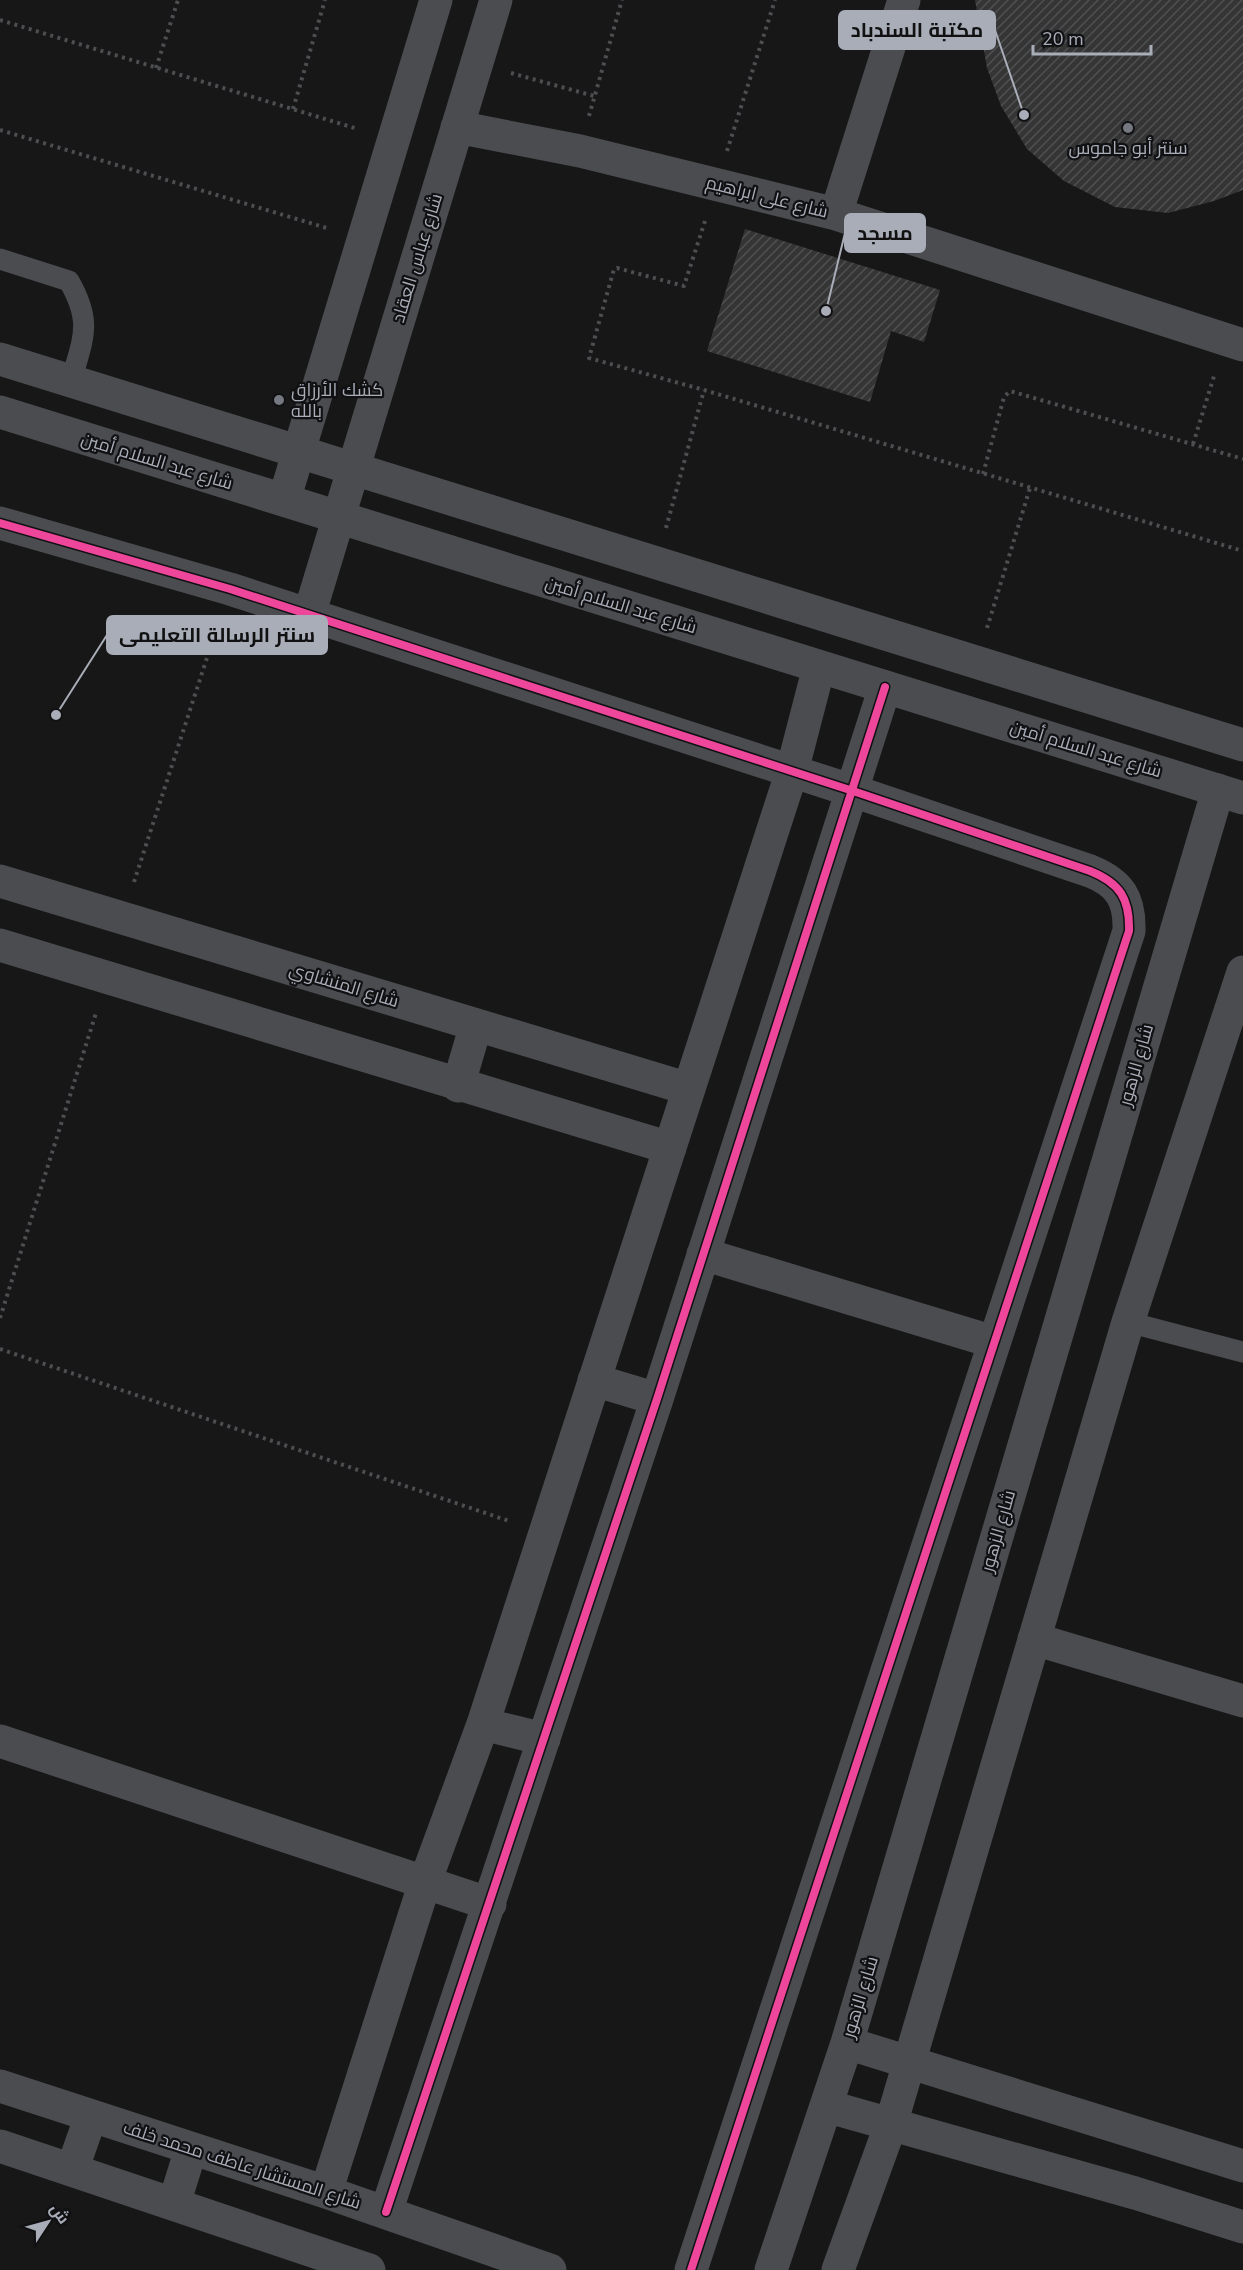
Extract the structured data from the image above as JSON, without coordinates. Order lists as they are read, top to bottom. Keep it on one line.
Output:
{"streets":{"street":["شارع على ابراهيم","شارع عباس العقاد","شارع عبد السلام أمين","شارع المنشاوي","شارع الزهور","شارع المستشار عاطف محمد خلف"]},"crossings":[["شارع على ابراهيم","شارع عباس العقاد"],["شارع عباس العقاد","شارع عبد السلام أمين"],["شارع عبد السلام أمين","شارع الزهور"]],"places":["مكتبة السندباد","سنتر أبو جاموس","مسجد","كشك الأرزاق بالله","سنتر الرسالة التعليمى"],"scale_bar":"20 m","north":"top right"}
